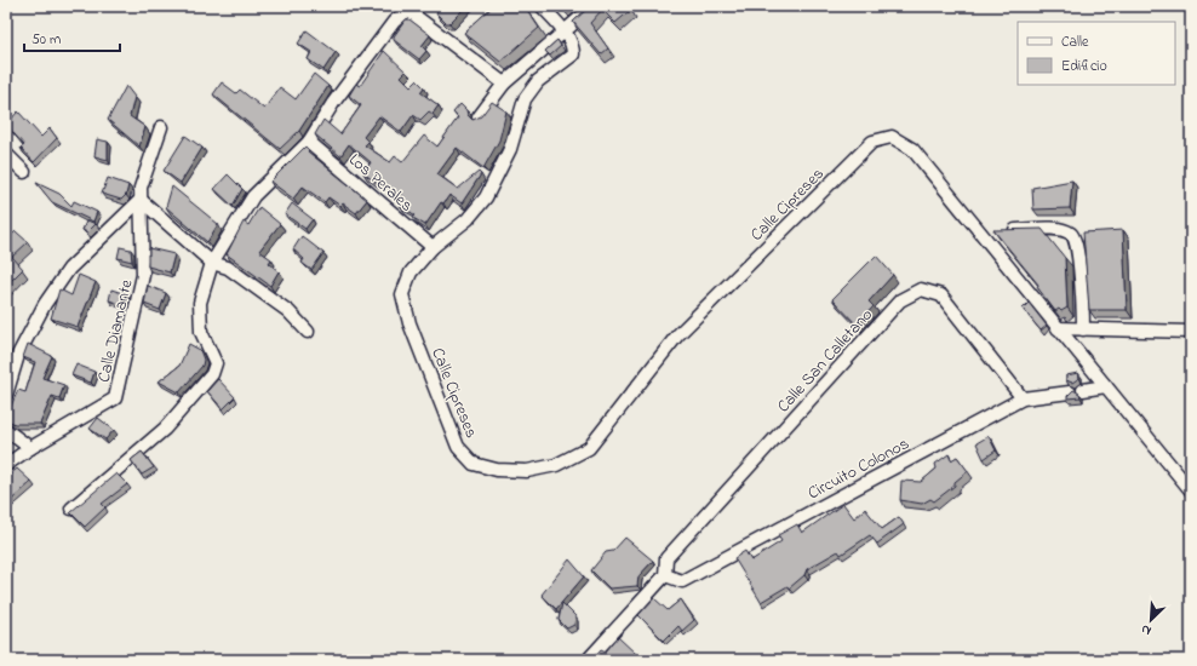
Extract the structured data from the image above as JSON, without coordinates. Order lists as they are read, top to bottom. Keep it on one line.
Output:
{"streets":{"street":["Los Perales","Calle Cipreses","Calle Diamante","Calle San Calletano","Circuito Colonos"]},"crossings":[["Los Perales","Calle Cipreses"],["Calle San Calletano","Circuito Colonos"]],"legend":["Calle","Edificio"],"scale_bar":"50 m","north":"bottom left"}
